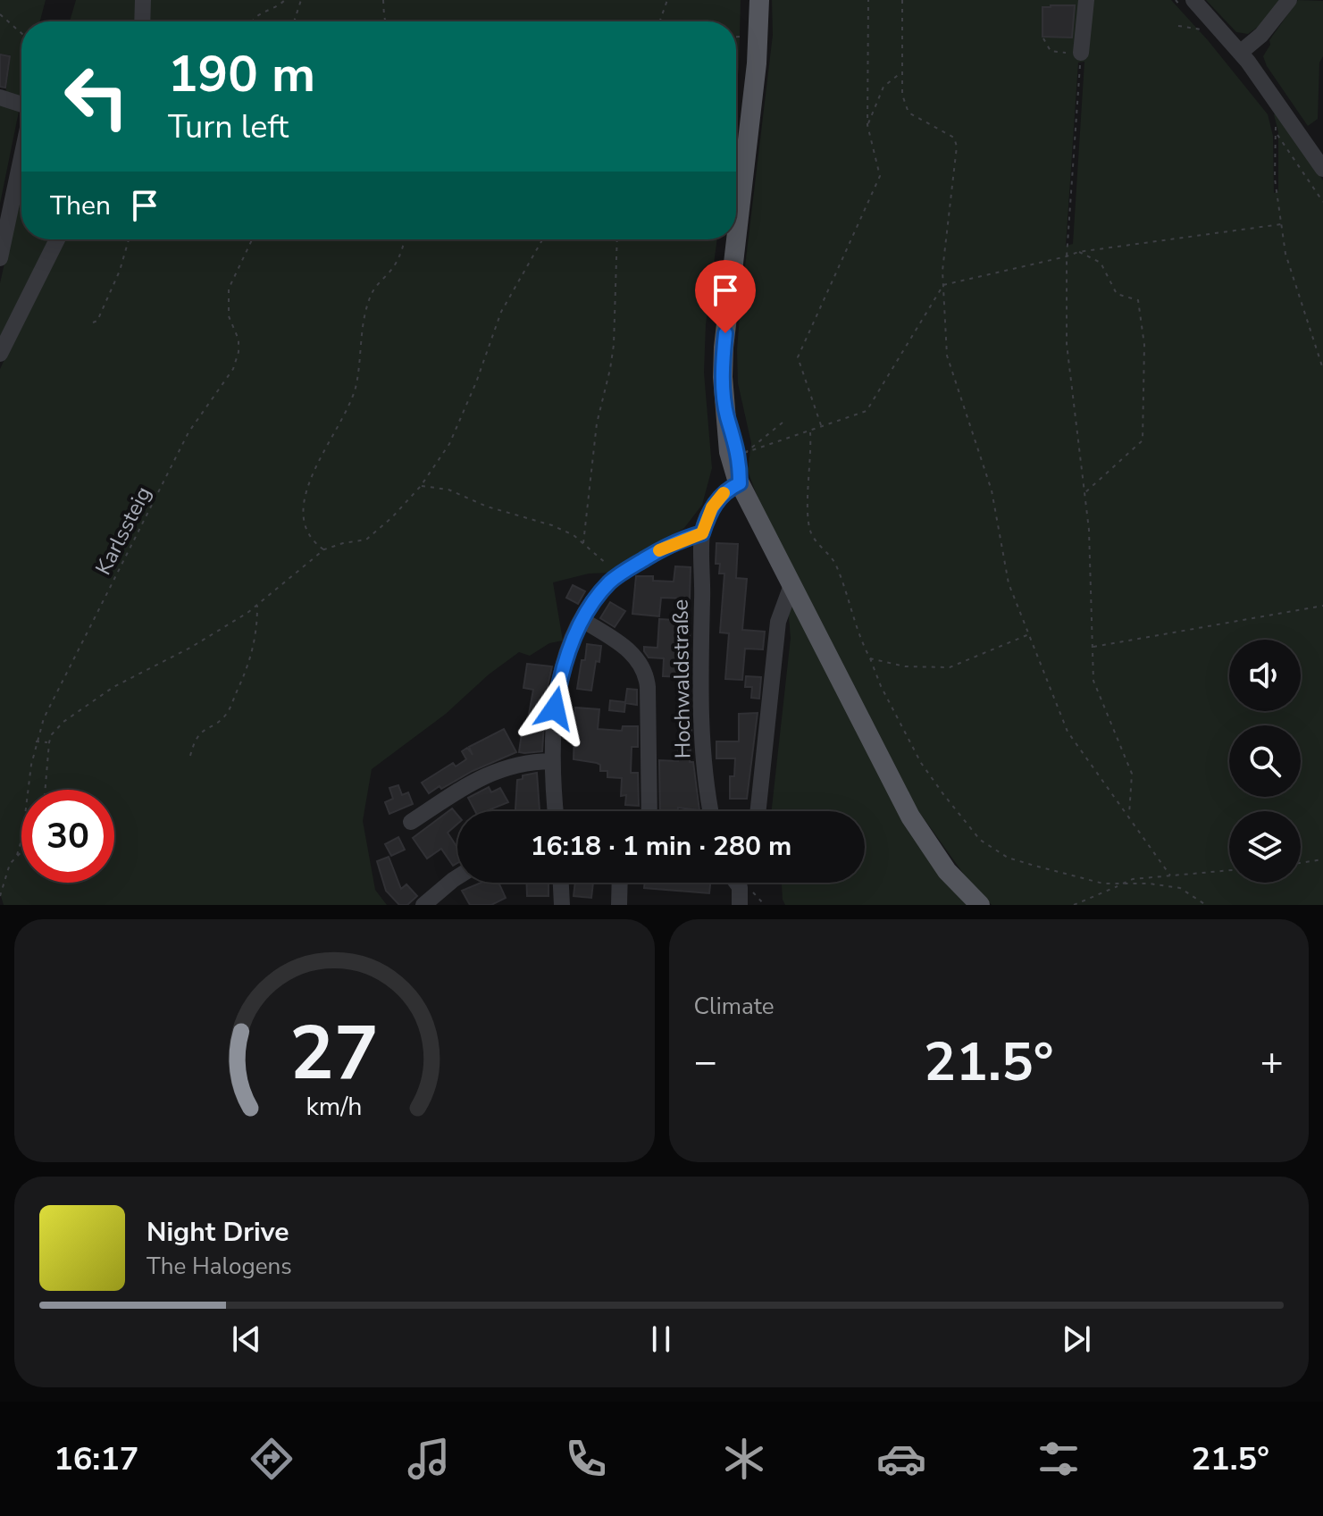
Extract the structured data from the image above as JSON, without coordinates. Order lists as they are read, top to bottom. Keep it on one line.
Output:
{"streets":{"street":["Hochwaldstraße"],"path":["Karlssteig"]},"page":{"turn":["190 m","Turn left"],"then":"Then","limit":"30","trip":"16:18 · 1 min · 280 m","tile":"Climate","heat":["−","21.5°","+"],"song":["Night Drive","The Halogens"],"tabs":["16:17","21.5°"],"gauge":["27","km/h"]}}
